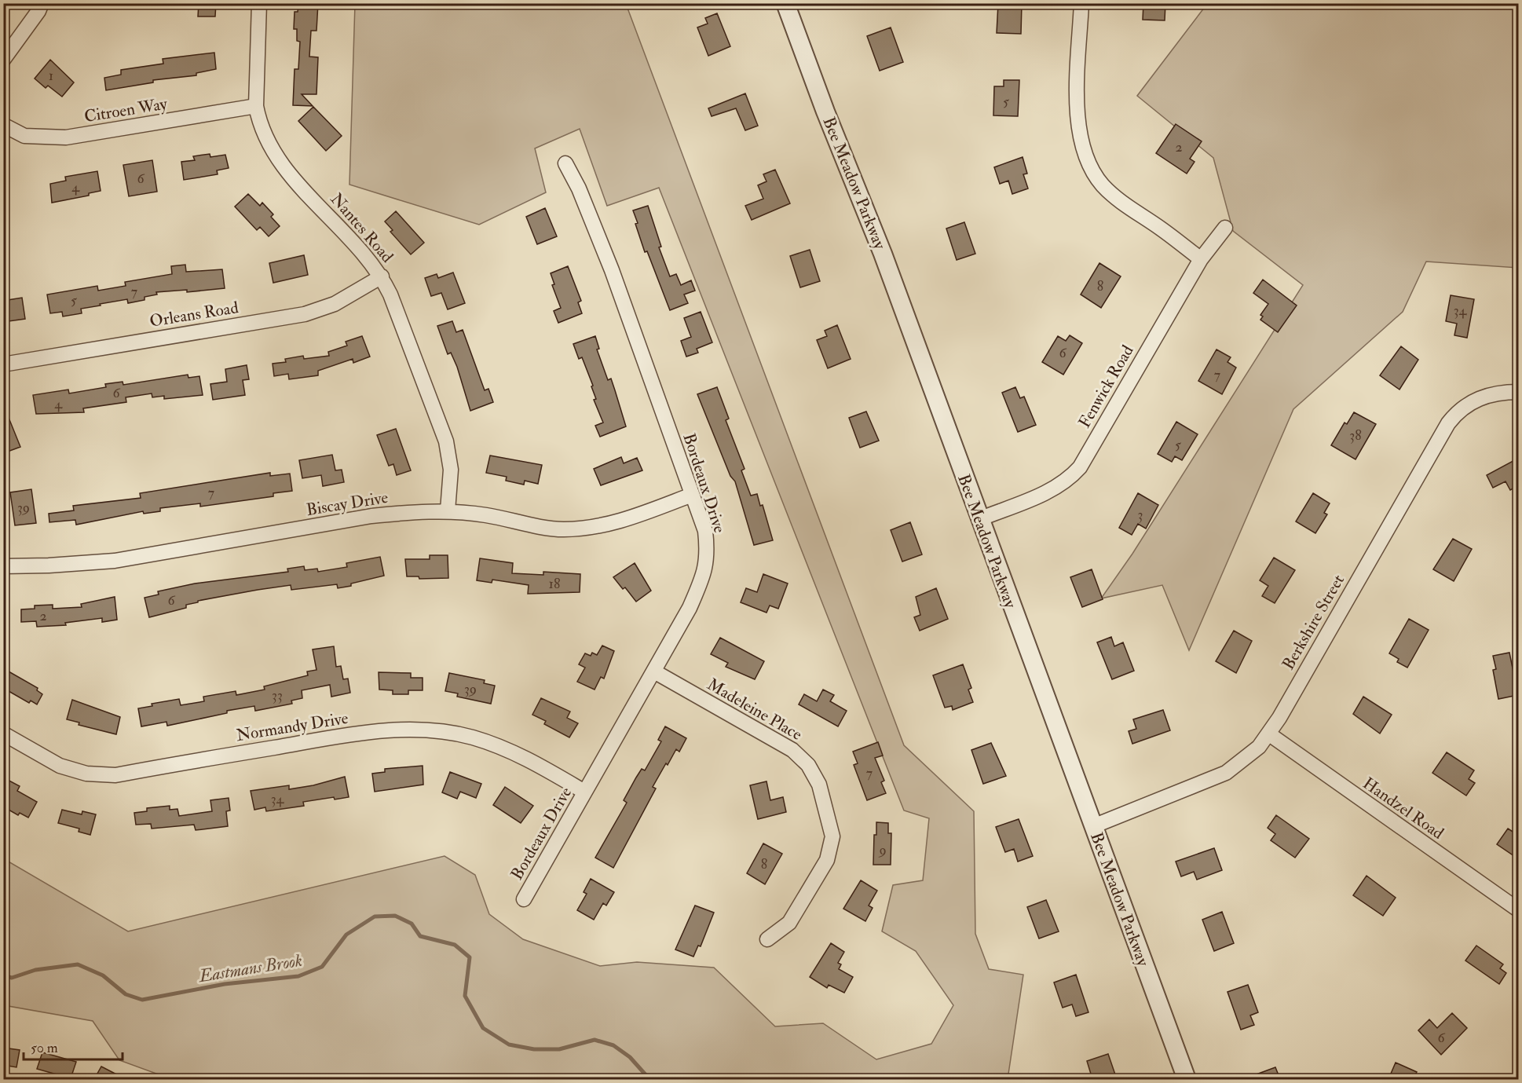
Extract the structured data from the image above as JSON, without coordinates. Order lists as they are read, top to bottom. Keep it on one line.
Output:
{"streets":{"street":["Citroen Way","Bee Meadow Parkway","Nantes Road","Orleans Road","Fenwick Road","Bordeaux Drive","Biscay Drive","Berkshire Street","Madeleine Place","Normandy Drive","Handzel Road"]},"crossings":[["Citroen Way","Nantes Road"],["Bee Meadow Parkway","Fenwick Road"],["Bee Meadow Parkway","Berkshire Street"],["Nantes Road","Orleans Road"],["Nantes Road","Biscay Drive"],["Bordeaux Drive","Biscay Drive"],["Bordeaux Drive","Madeleine Place"],["Bordeaux Drive","Normandy Drive"],["Berkshire Street","Handzel Road"]],"water":["Eastmans Brook"],"house_numbers":["1","5","2","6","4","8","7","5","34","6","7","6","4","38","5","7","39","3","18","6","2","39","33","7","34","9","8","6"],"scale_bar":"50 m"}
